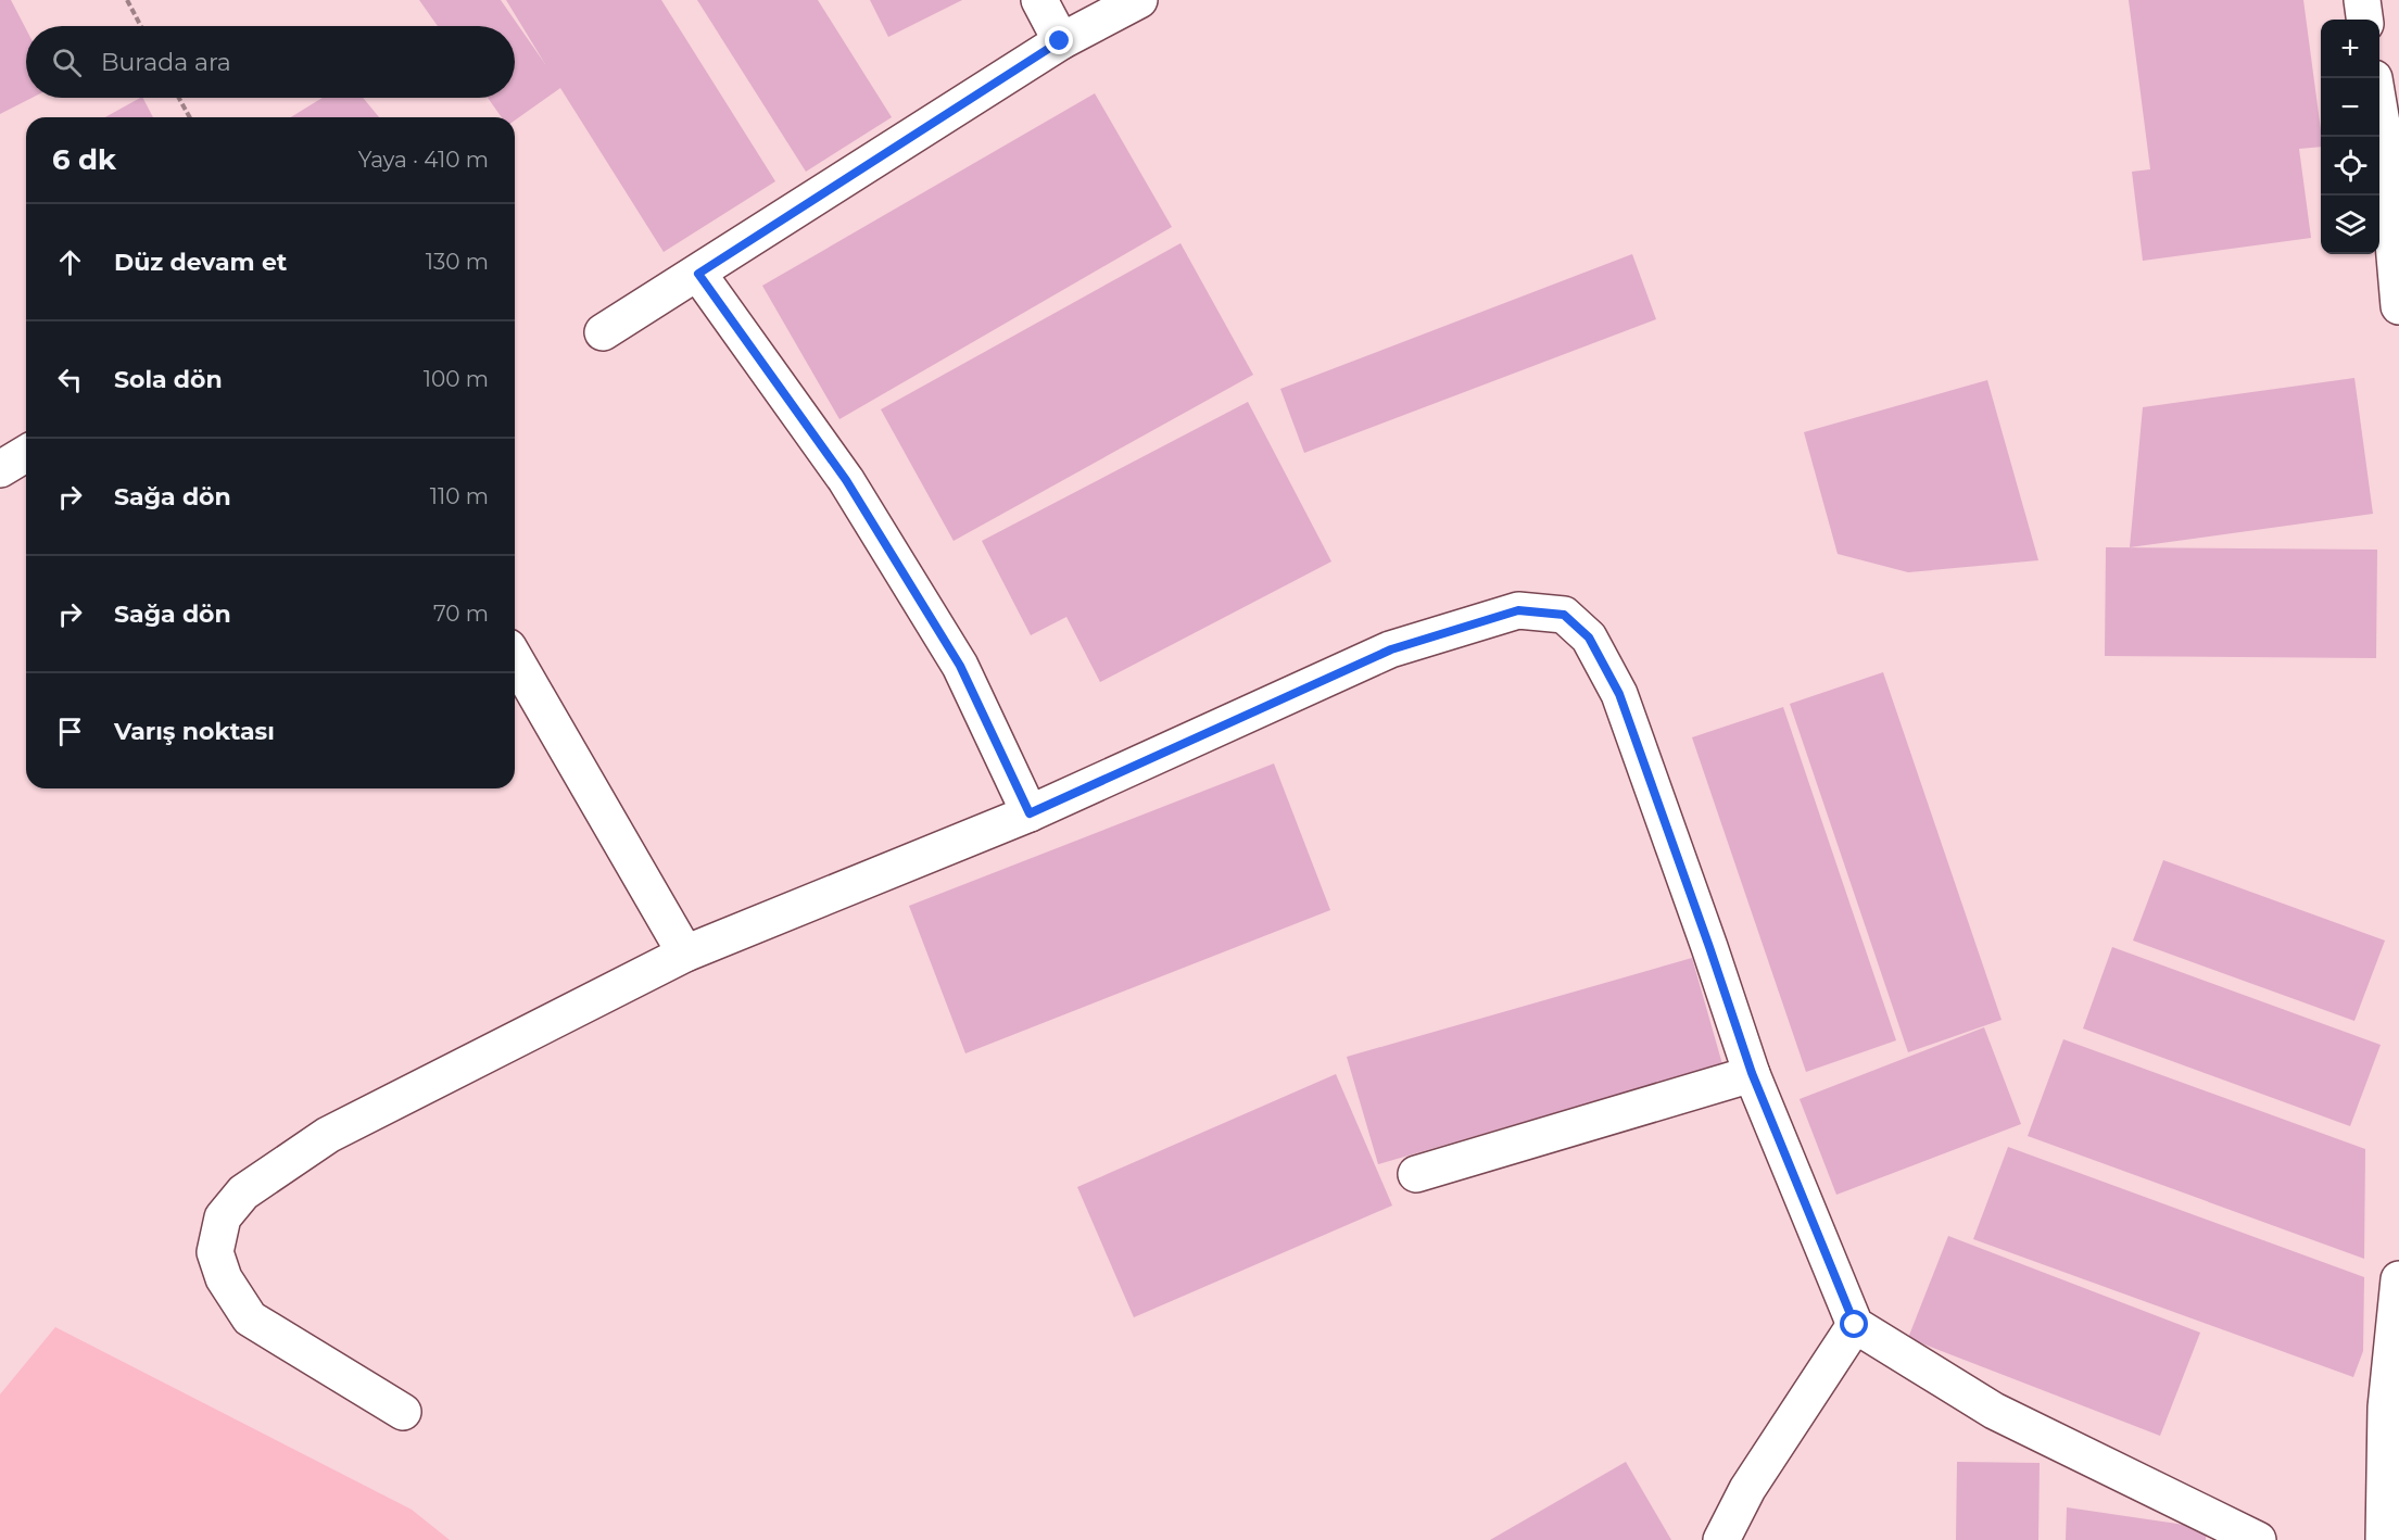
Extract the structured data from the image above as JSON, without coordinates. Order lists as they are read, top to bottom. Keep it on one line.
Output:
{"page":{"map_buttons":["+","−"],"search":"Burada ara","heading":["6 dk","Yaya · 410 m"],"list":[["Düz devam et","130 m"],["Sola dön","100 m"],["Sağa dön","110 m"],["Sağa dön","70 m"],"Varış noktası"]}}
